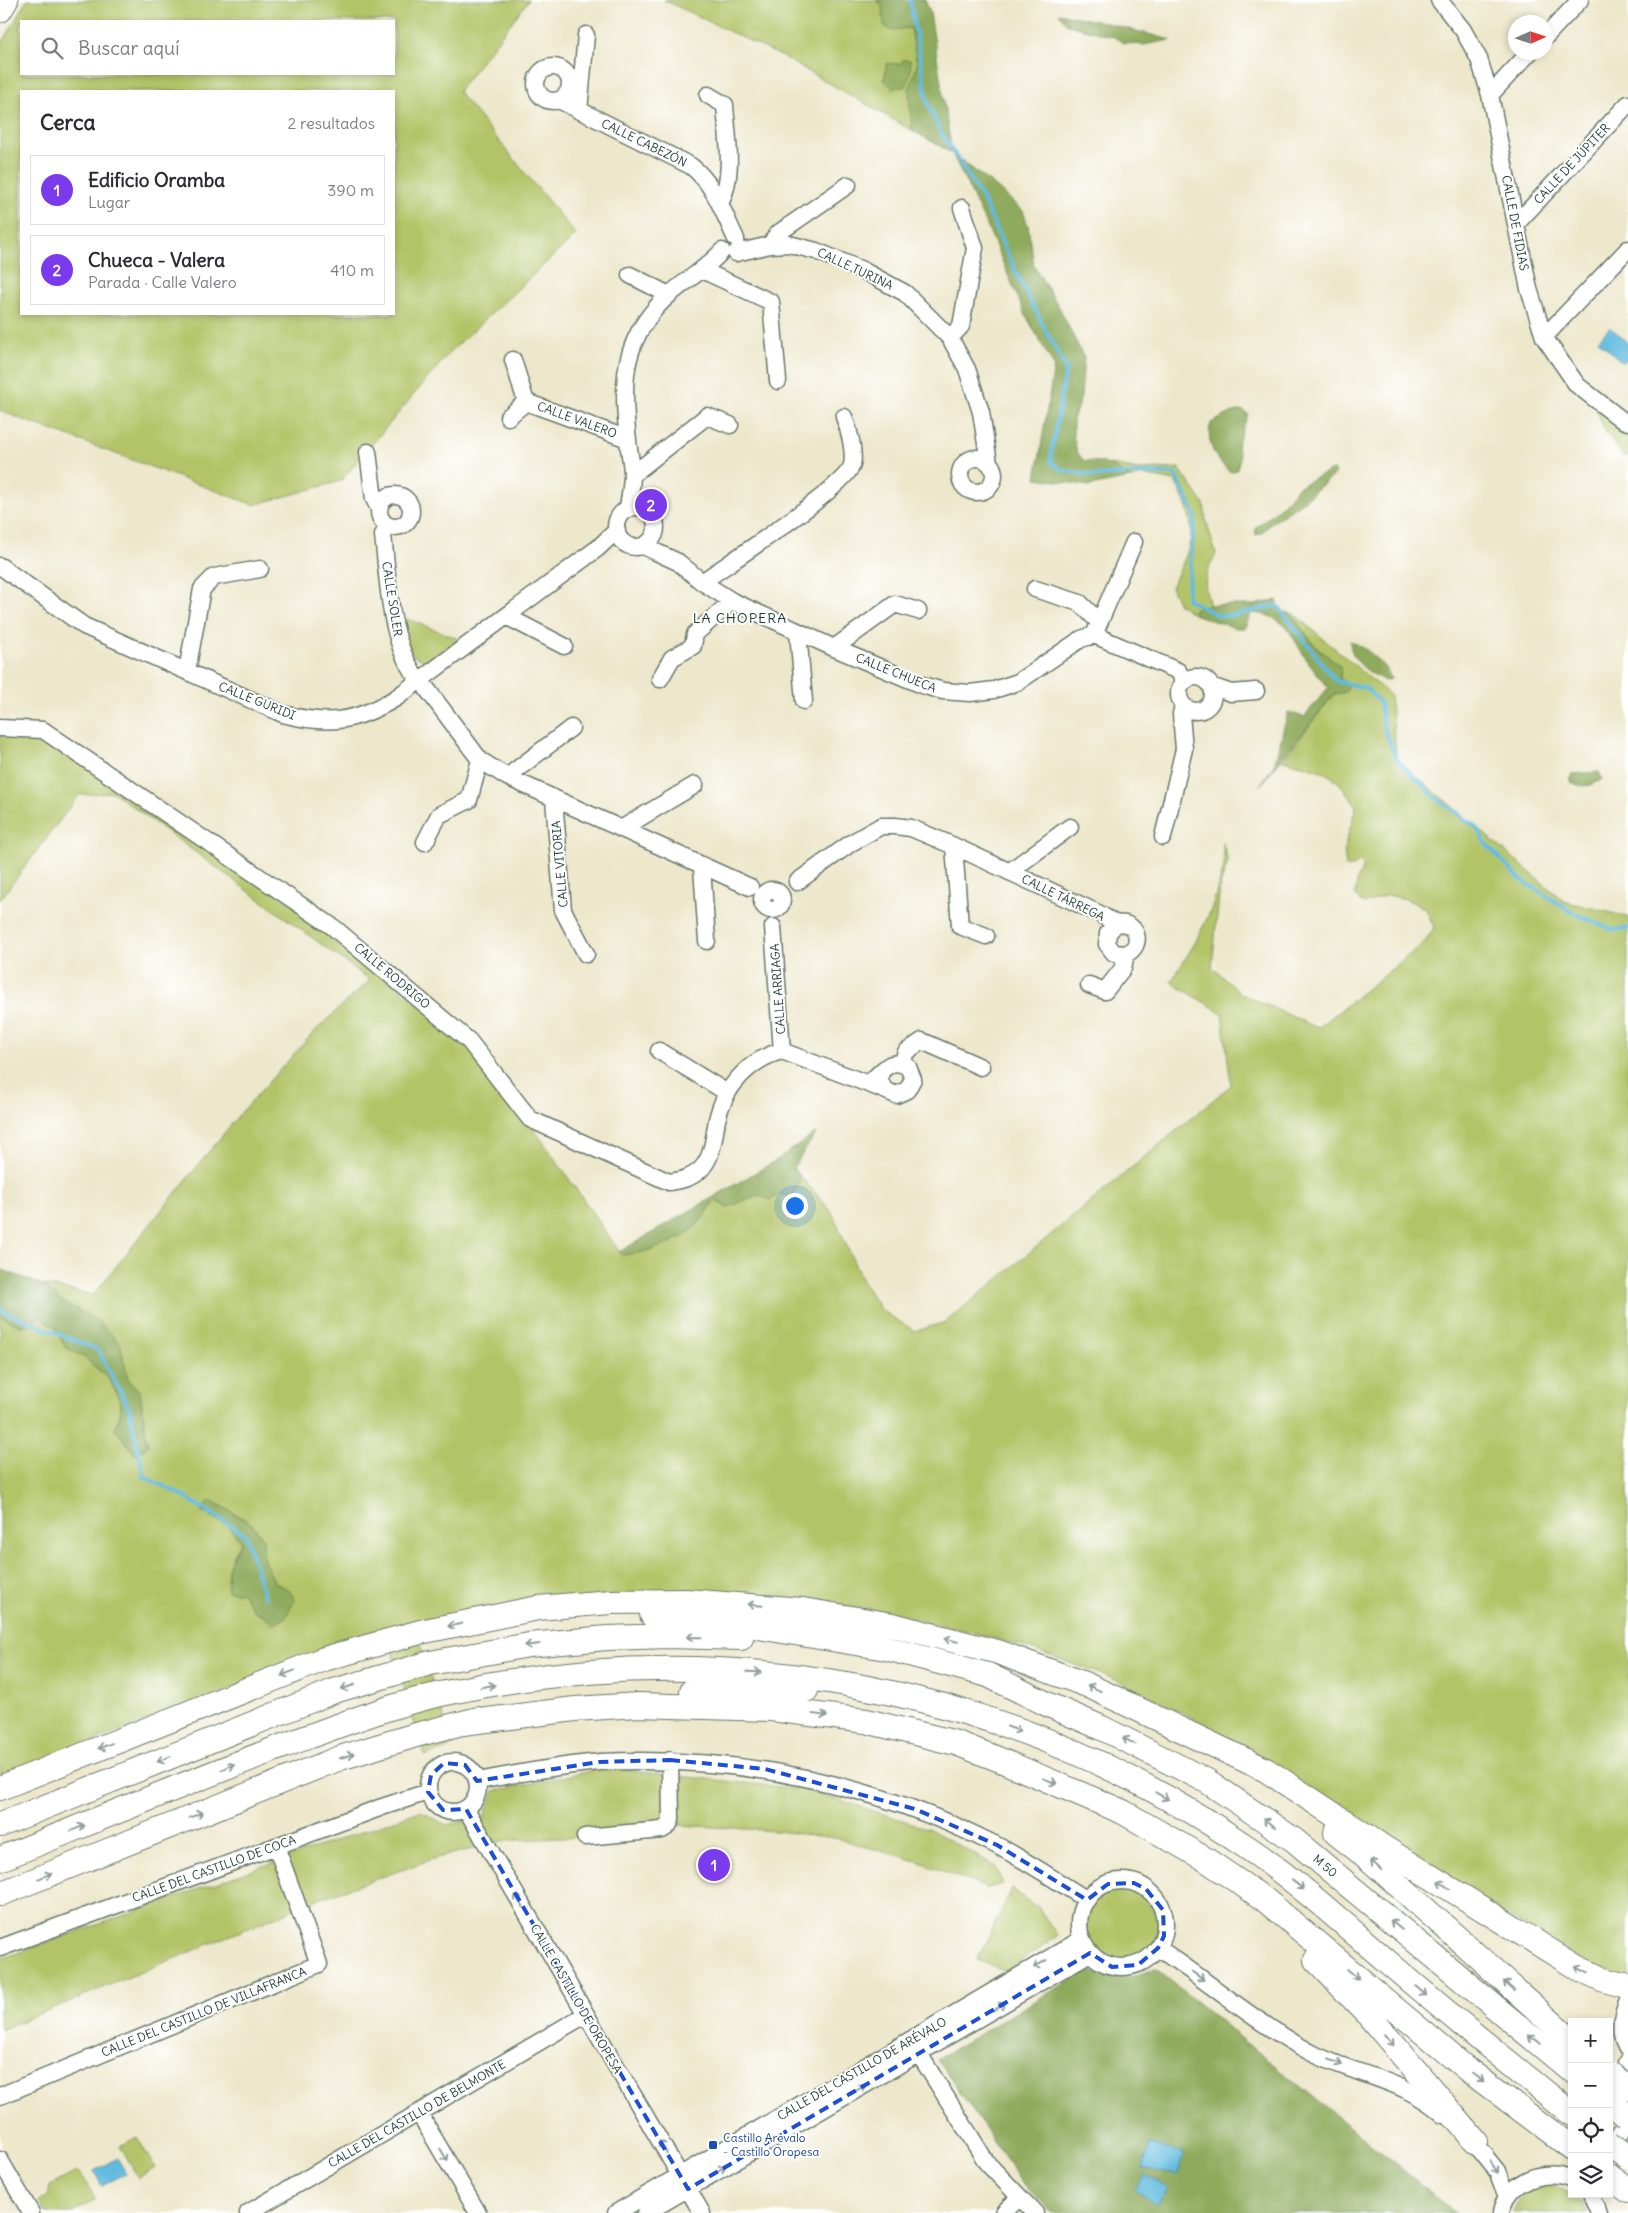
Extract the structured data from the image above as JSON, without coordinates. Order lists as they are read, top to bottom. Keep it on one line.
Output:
{"streets":{"highway":["M 50"],"street":["CALLE CABEZÓN","CALLE DE JÚPITER","CALLE DE FIDIAS","CALLE TURINA","CALLE VALERO","CALLE SOLER","CALLE CHUECA","CALLE GURIDI","CALLE VITORIA","CALLE TÁRREGA","CALLE RODRIGO","CALLE ARRIAGA","CALLE DEL CASTILLO DE COCA","CALLE CASTILLO DE OROPESA","CALLE DEL CASTILLO DE VILLAFRANCA","CALLE DEL CASTILLO DE ARÉVALO","CALLE DEL CASTILLO DE BELMONTE"]},"crossings":[["CALLE CABEZÓN","CALLE TURINA"],["CALLE CABEZÓN","CALLE VALERO"],["CALLE DE JÚPITER","CALLE DE FIDIAS"],["CALLE TURINA","CALLE VALERO"],["CALLE VALERO","CALLE CHUECA"],["CALLE VALERO","CALLE GURIDI"],["CALLE SOLER","CALLE GURIDI"],["CALLE CHUECA","CALLE GURIDI"],["CALLE VITORIA","CALLE TÁRREGA"],["CALLE VITORIA","CALLE ARRIAGA"],["CALLE TÁRREGA","CALLE ARRIAGA"],["CALLE RODRIGO","CALLE ARRIAGA"],["CALLE DEL CASTILLO DE COCA","CALLE CASTILLO DE OROPESA"],["CALLE DEL CASTILLO DE COCA","CALLE DEL CASTILLO DE VILLAFRANCA"],["CALLE CASTILLO DE OROPESA","CALLE DEL CASTILLO DE ARÉVALO"],["CALLE CASTILLO DE OROPESA","CALLE DEL CASTILLO DE BELMONTE"]],"one_way":["CALLE CASTILLO DE OROPESA"],"districts":["LA CHOPERA"],"places":{"transit":["Castillo Arévalo - Castillo Oropesa"]},"north":"right","page":{"search":"Buscar aquí","heading":["Cerca","2 resultados"],"list":[{"mark":"1","name":"Edificio Oramba","note":"Lugar","value":"390 m"},{"mark":"2","name":"Chueca - Valera","note":"Parada · Calle Valero","value":"410 m"}],"pins":["2","1"],"map_buttons":["+","−"]}}
